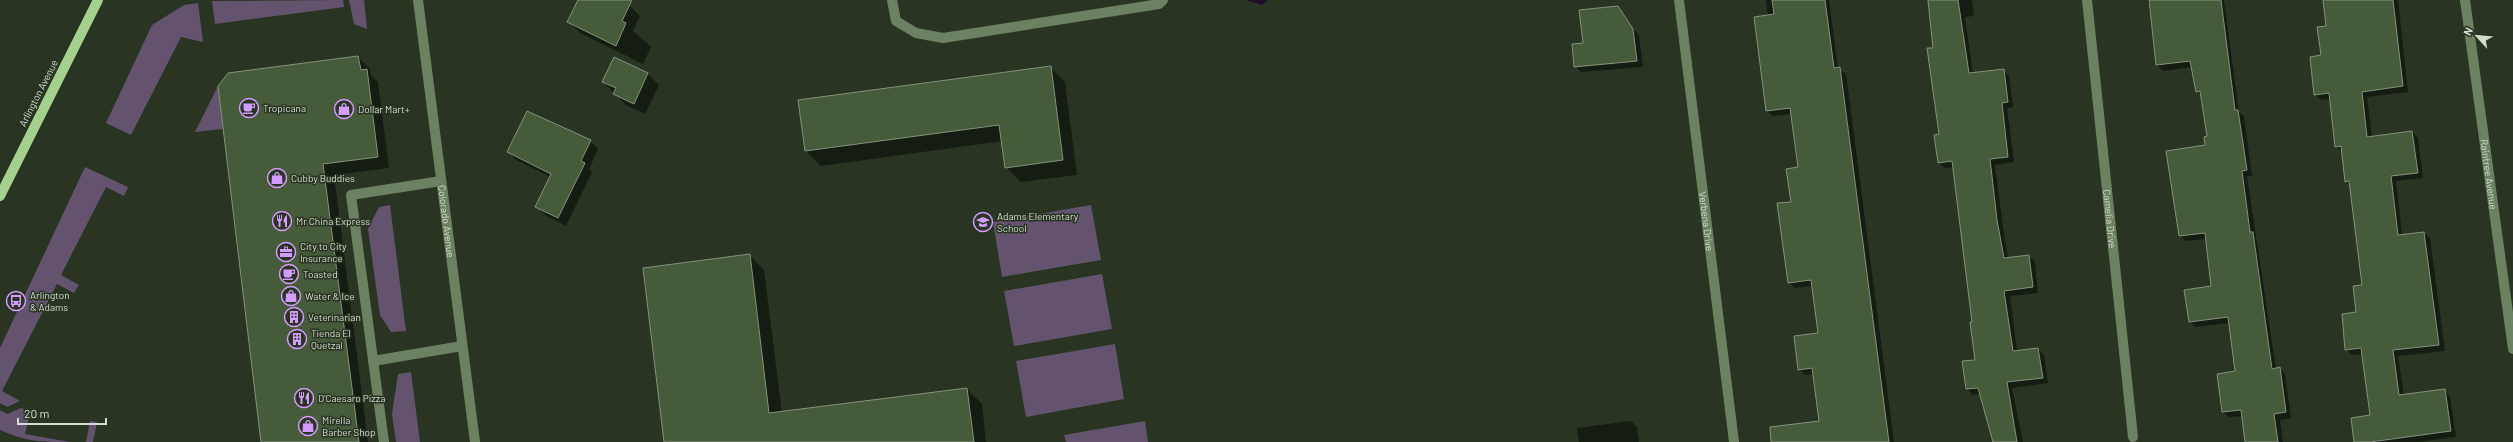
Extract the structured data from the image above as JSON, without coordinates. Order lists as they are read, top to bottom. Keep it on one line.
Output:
{"streets":{"main road":["Arlington Avenue"],"street":["Raintree Avenue","Camelia Drive","Colorado Avenue","Verbena Drive"]},"places":{"cafe":["Tropicana","Toasted"],"shop":["Dollar Mart+","Cubby Buddies","Water & Ice","Mirella Barber Shop"],"restaurant":["Mr China Express","D'Caesaro Pizza"],"school or university":["Adams Elementary School"],"office":["City to City Insurance"],"bus stop":["Arlington & Adams"],"building":["Veterinarian","Tienda El Quetzal"]},"scale_bar":"20 m","north":"top left"}
